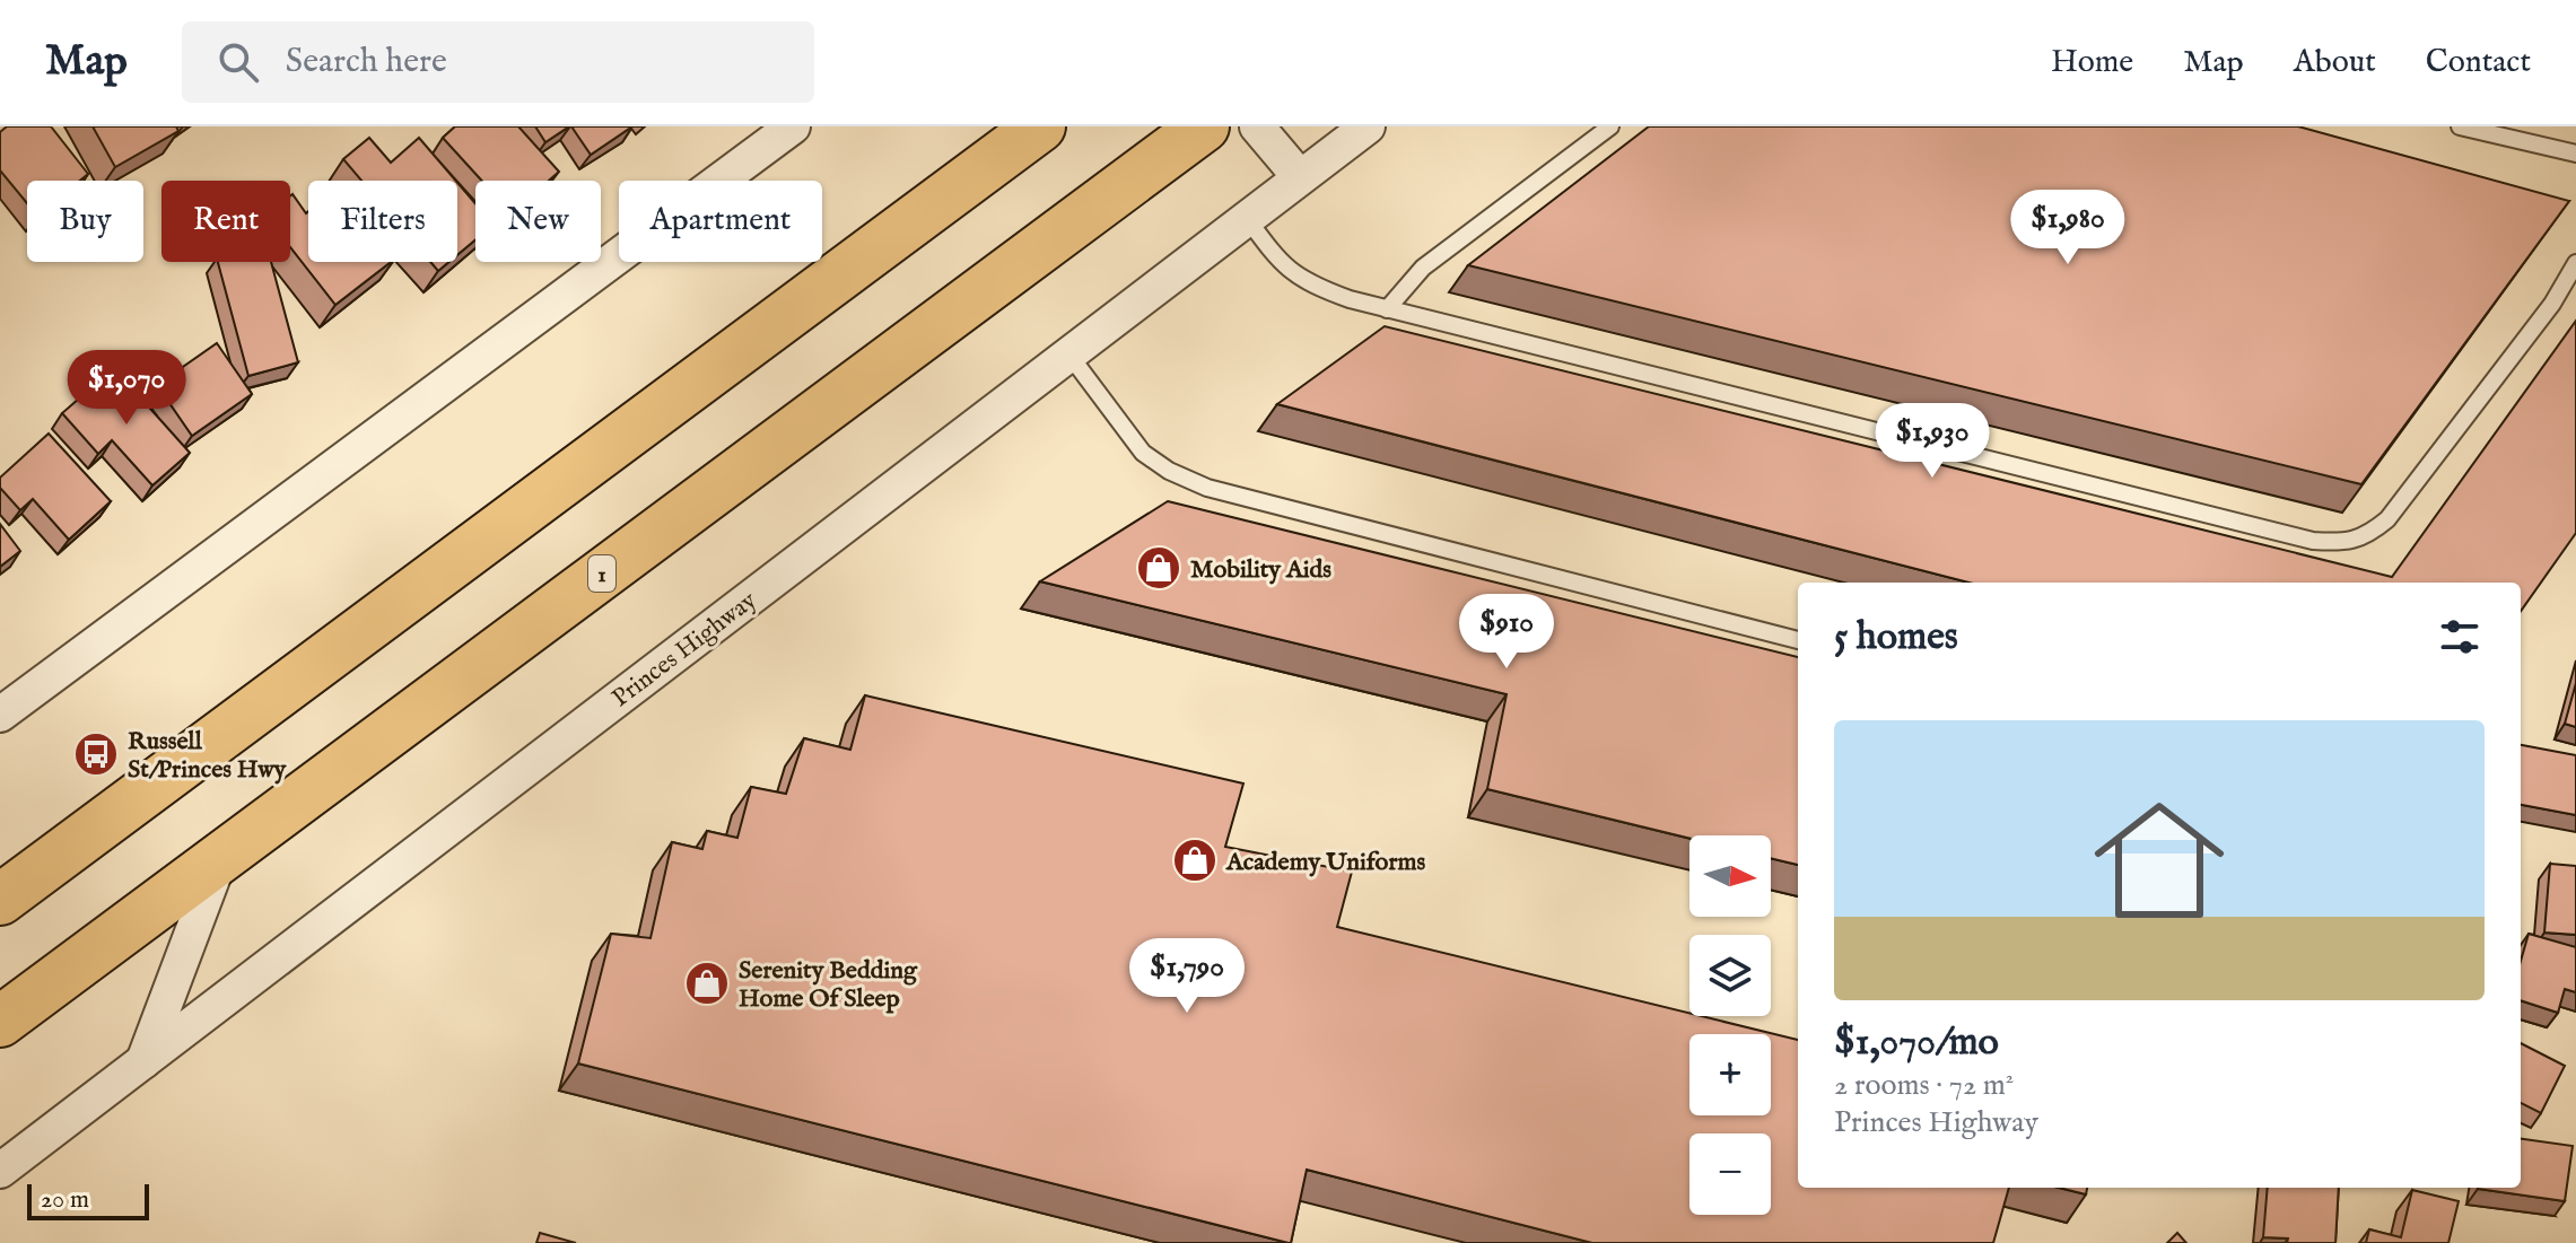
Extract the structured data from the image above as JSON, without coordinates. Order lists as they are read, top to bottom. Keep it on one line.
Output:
{"streets":{"highway":["1"],"street":["Princes Highway"]},"places":{"shop":["Mobility Aids","Academy Uniforms","Serenity Bedding Home Of Sleep"],"bus stop":["Russell St/Princes Hwy"]},"scale_bar":"20 m","north":"right","page":{"header":"Map","search":"Search here","nav":["Home","Map","About","Contact"],"chip":["Buy","Rent","Filters","New","Apartment"],"price":["$1,980","$1,070","$1,930","$910","$1,790"],"heading":"5 homes","list":[{"name":"$1,070/mo","note":"2 rooms · 72 m² · Princes Highway"}],"map_buttons":["+","−"],"scale":"20 m"}}
